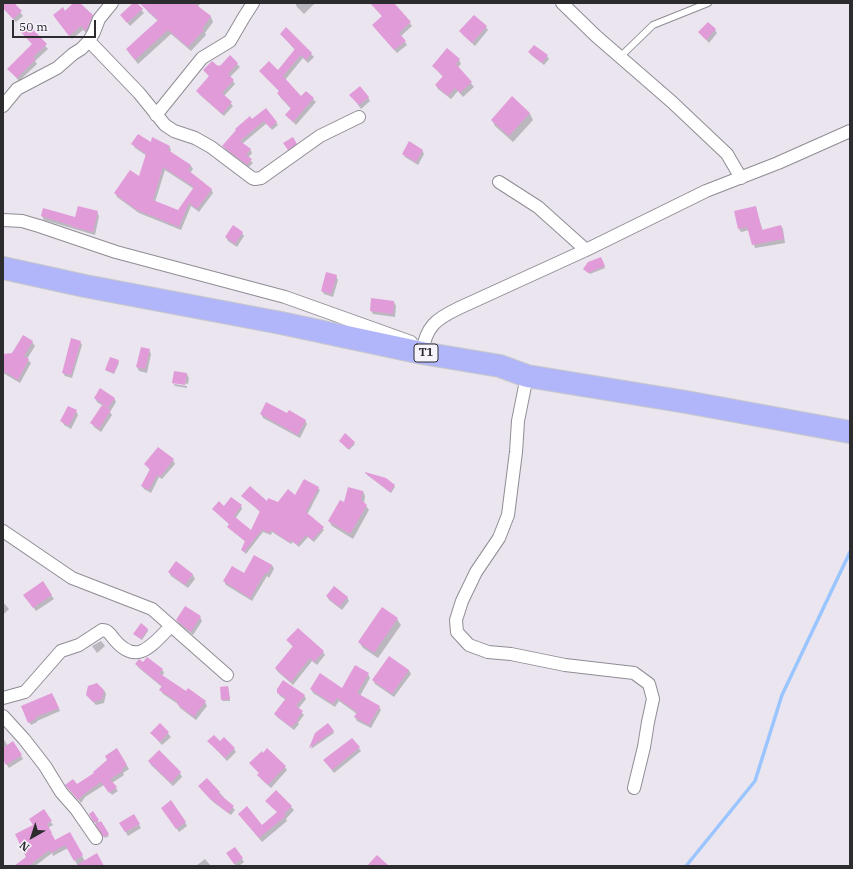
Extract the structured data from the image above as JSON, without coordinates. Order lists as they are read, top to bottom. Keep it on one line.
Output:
{"streets":{"highway":["T1"]},"scale_bar":"50 m","north":"bottom left"}
